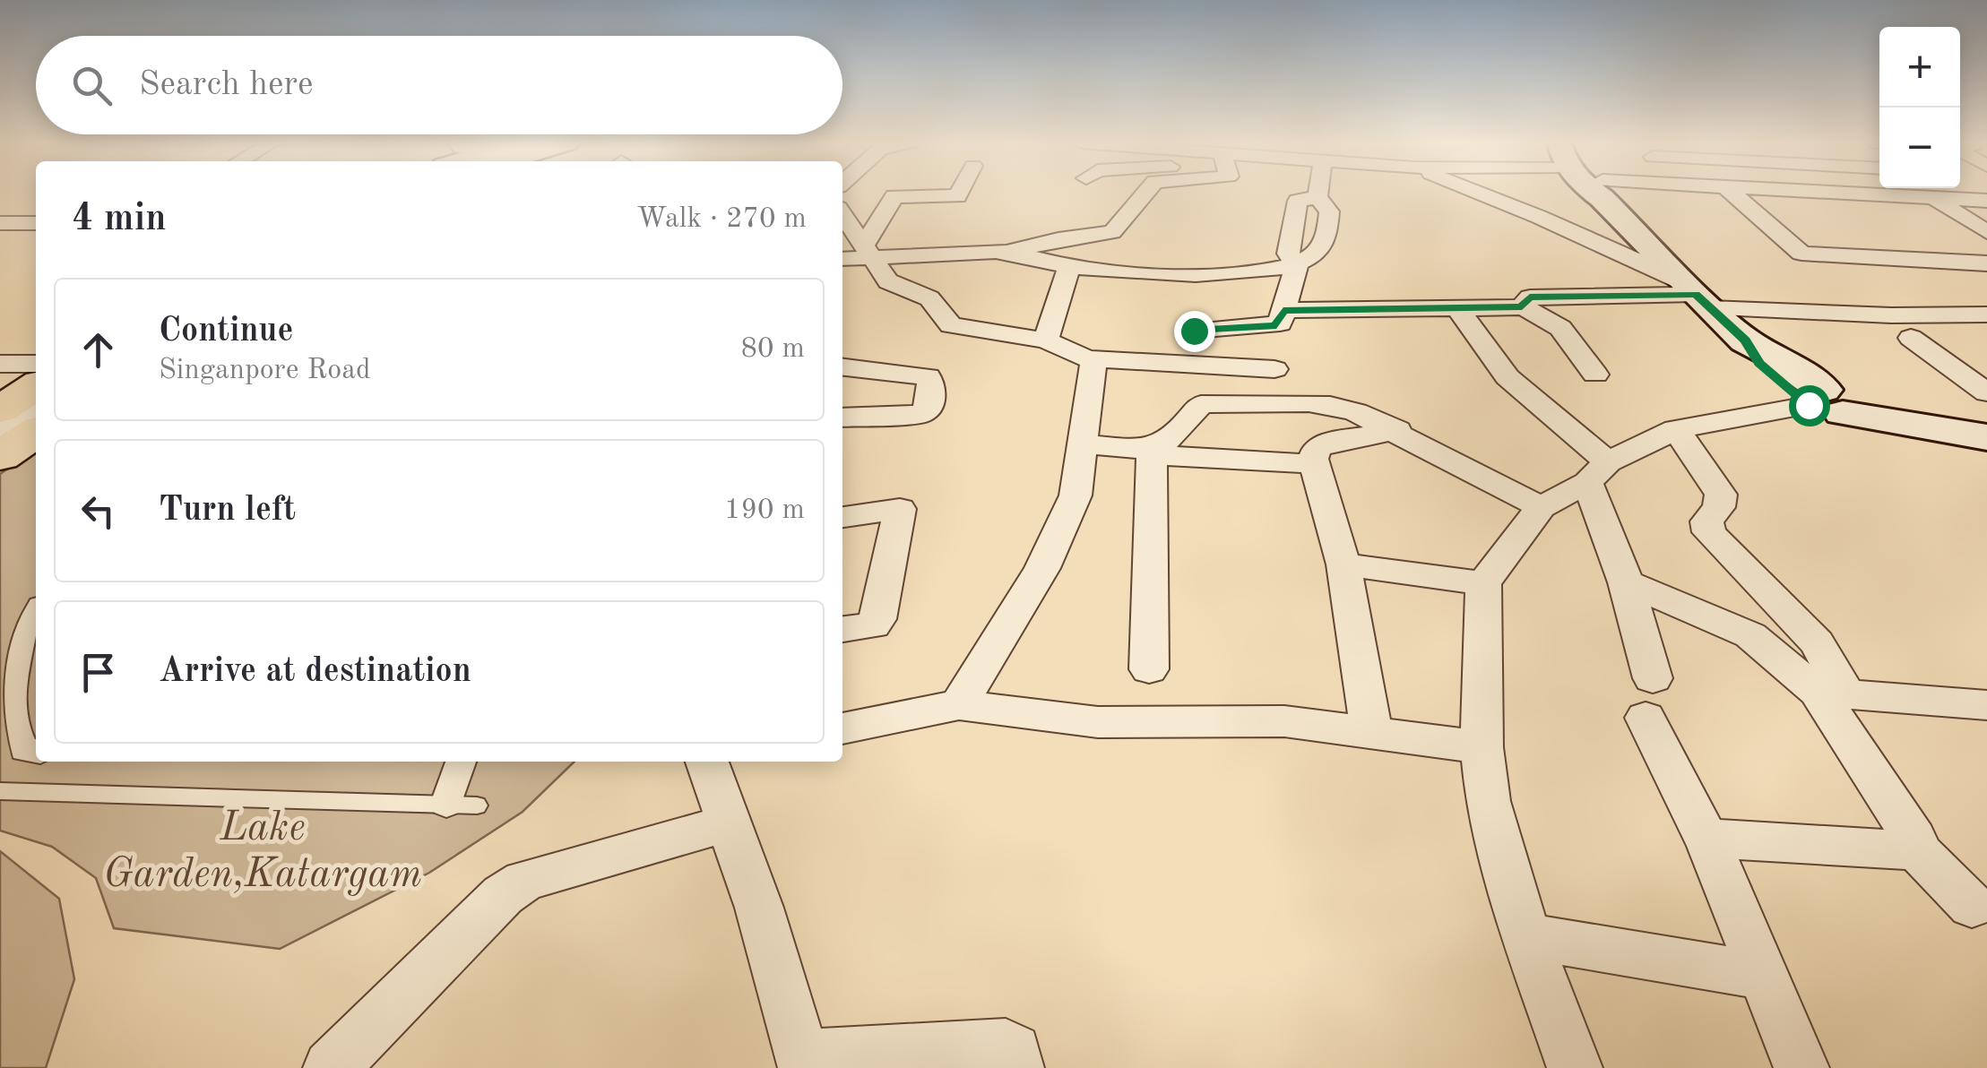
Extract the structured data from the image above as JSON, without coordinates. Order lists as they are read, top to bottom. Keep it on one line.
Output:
{"parks":["Lake Garden,Katargam"],"page":{"map_buttons":["+","−"],"search":"Search here","heading":["4 min","Walk · 270 m"],"list":[["Continue","Singanpore Road","80 m"],["Turn left","190 m"],"Arrive at destination"]}}
